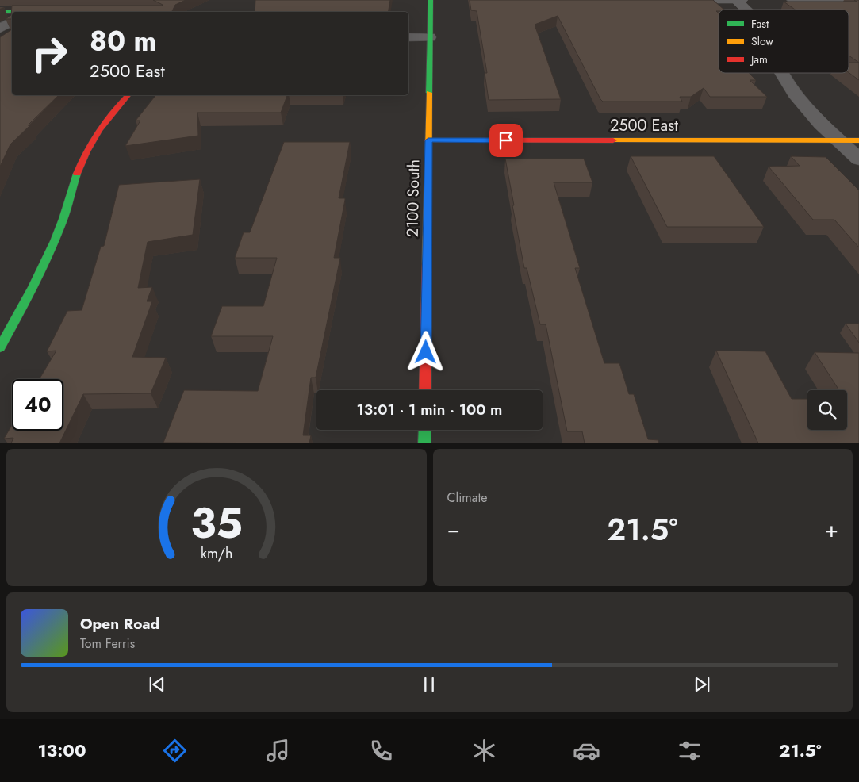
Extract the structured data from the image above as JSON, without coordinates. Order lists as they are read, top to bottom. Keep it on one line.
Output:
{"streets":{"street":["2500 East","2100 South"]},"crossings":[["2500 East","2100 South"]],"legend":["Fast","Slow","Jam"],"page":{"turn":["80 m","2500 East"],"limit":"40","trip":"13:01 · 1 min · 100 m","tile":"Climate","heat":["−","21.5°","+"],"song":["Open Road","Tom Ferris"],"tabs":["13:00","21.5°"],"gauge":["35","km/h"]}}
